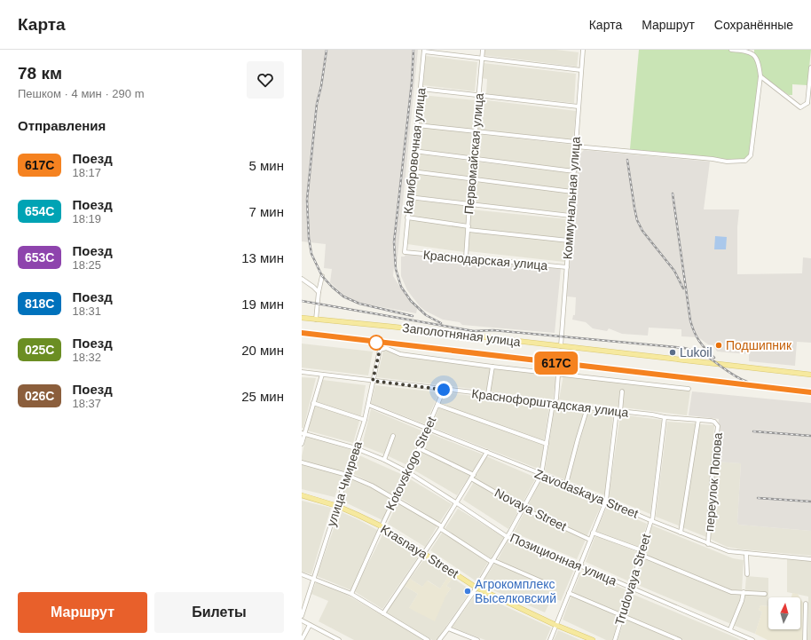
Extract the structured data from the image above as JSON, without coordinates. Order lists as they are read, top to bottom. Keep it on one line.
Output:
{"streets":{"main road":["Заполотняная улица","Krasnaya Street"],"street":["Калибровочная улица","Первомайская улица","Коммунальная улица","Краснодарская улица","Краснофорштадская улица","Kotovskogo Street","переулок Попова","улица Чмирева","Zavodaskaya Street","Novaya Street","Позиционная улица","Trudovaya Street"]},"crossings":[["Калибровочная улица","Краснодарская улица"],["Первомайская улица","Краснодарская улица"],["Коммунальная улица","Краснодарская улица"],["Коммунальная улица","Заполотняная улица"],["Краснофорштадская улица","Kotovskogo Street"],["Краснофорштадская улица","переулок Попова"],["Краснофорштадская улица","улица Чмирева"],["Краснофорштадская улица","Trudovaya Street"],["Kotovskogo Street","Zavodaskaya Street"],["Kotovskogo Street","Novaya Street"],["Kotovskogo Street","Krasnaya Street"],["Kotovskogo Street","Позиционная улица"],["переулок Попова","Zavodaskaya Street"],["улица Чмирева","Zavodaskaya Street"],["улица Чмирева","Krasnaya Street"],["улица Чмирева","Позиционная улица"],["Zavodaskaya Street","Trudovaya Street"],["Позиционная улица","Trudovaya Street"]],"places":["Подшипник","Lukoil","Агрокомплекс Выселковский"],"north":"top","page":{"header":"Карта","nav":["Карта","Маршрут","Сохранённые"],"heading":[["78 км","Пешком · 4 мин · 290 m"],"Отправления"],"on_map":"617C","list":[{"mark":"617C","name":"Поезд","note":"18:17","value":"5 мин"},{"mark":"654С","name":"Поезд","note":"18:19","value":"7 мин"},{"mark":"653С","name":"Поезд","note":"18:25","value":"13 мин"},{"mark":"818С","name":"Поезд","note":"18:31","value":"19 мин"},{"mark":"025С","name":"Поезд","note":"18:32","value":"20 мин"},{"mark":"026С","name":"Поезд","note":"18:37","value":"25 мин"}],"buttons":["Маршрут","Билеты"]}}
